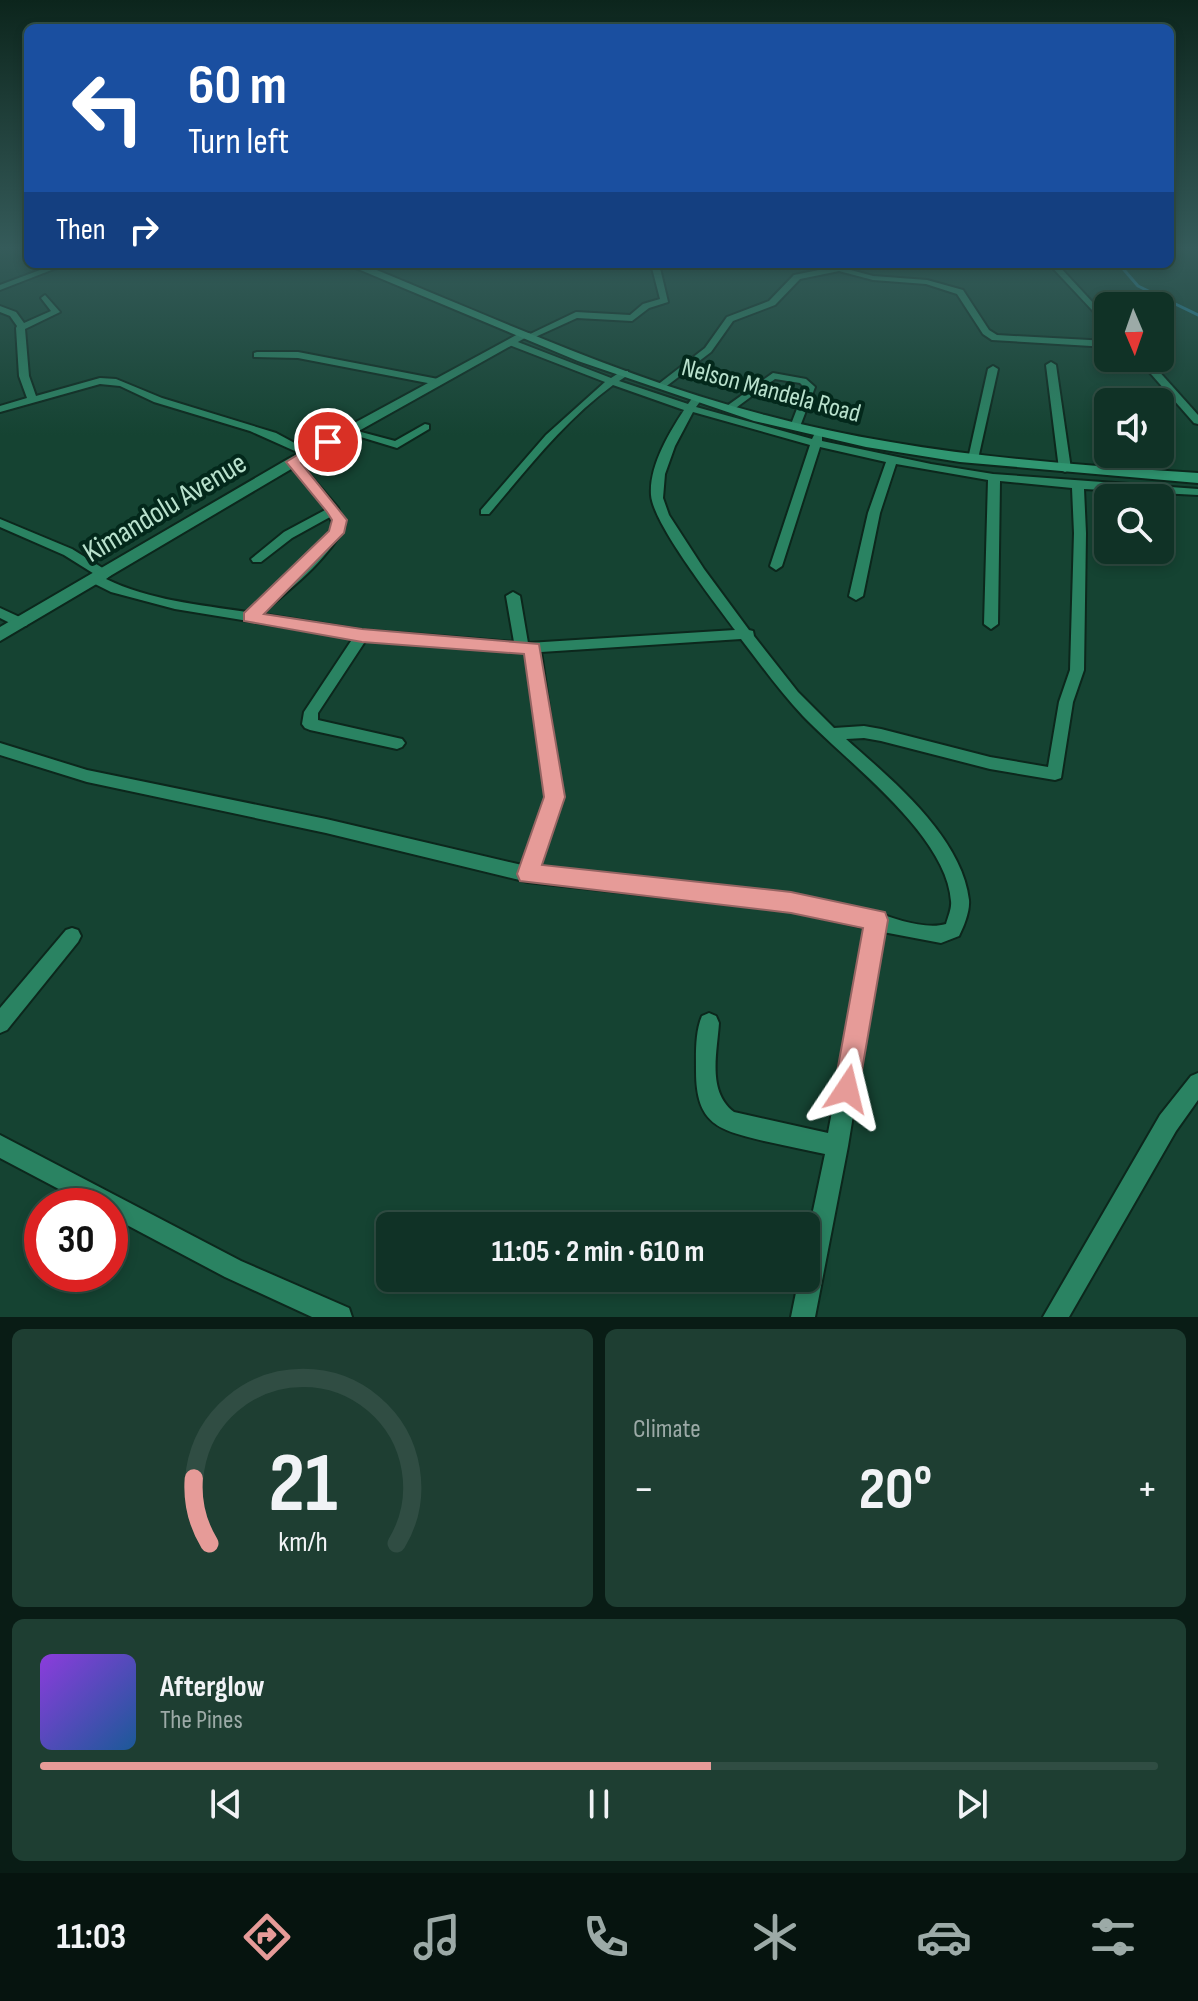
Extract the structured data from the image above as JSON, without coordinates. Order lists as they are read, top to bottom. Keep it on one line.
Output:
{"streets":{"main road":["Nelson Mandela Road"],"street":["Kimandolu Avenue"]},"crossings":[["Nelson Mandela Road","Kimandolu Avenue"]],"north":"bottom","page":{"turn":["60 m","Turn left"],"then":"Then","limit":"30","trip":"11:05 · 2 min · 610 m","tile":"Climate","heat":["−","20°","+"],"song":["Afterglow","The Pines"],"tabs":"11:03","gauge":["21","km/h"]}}
